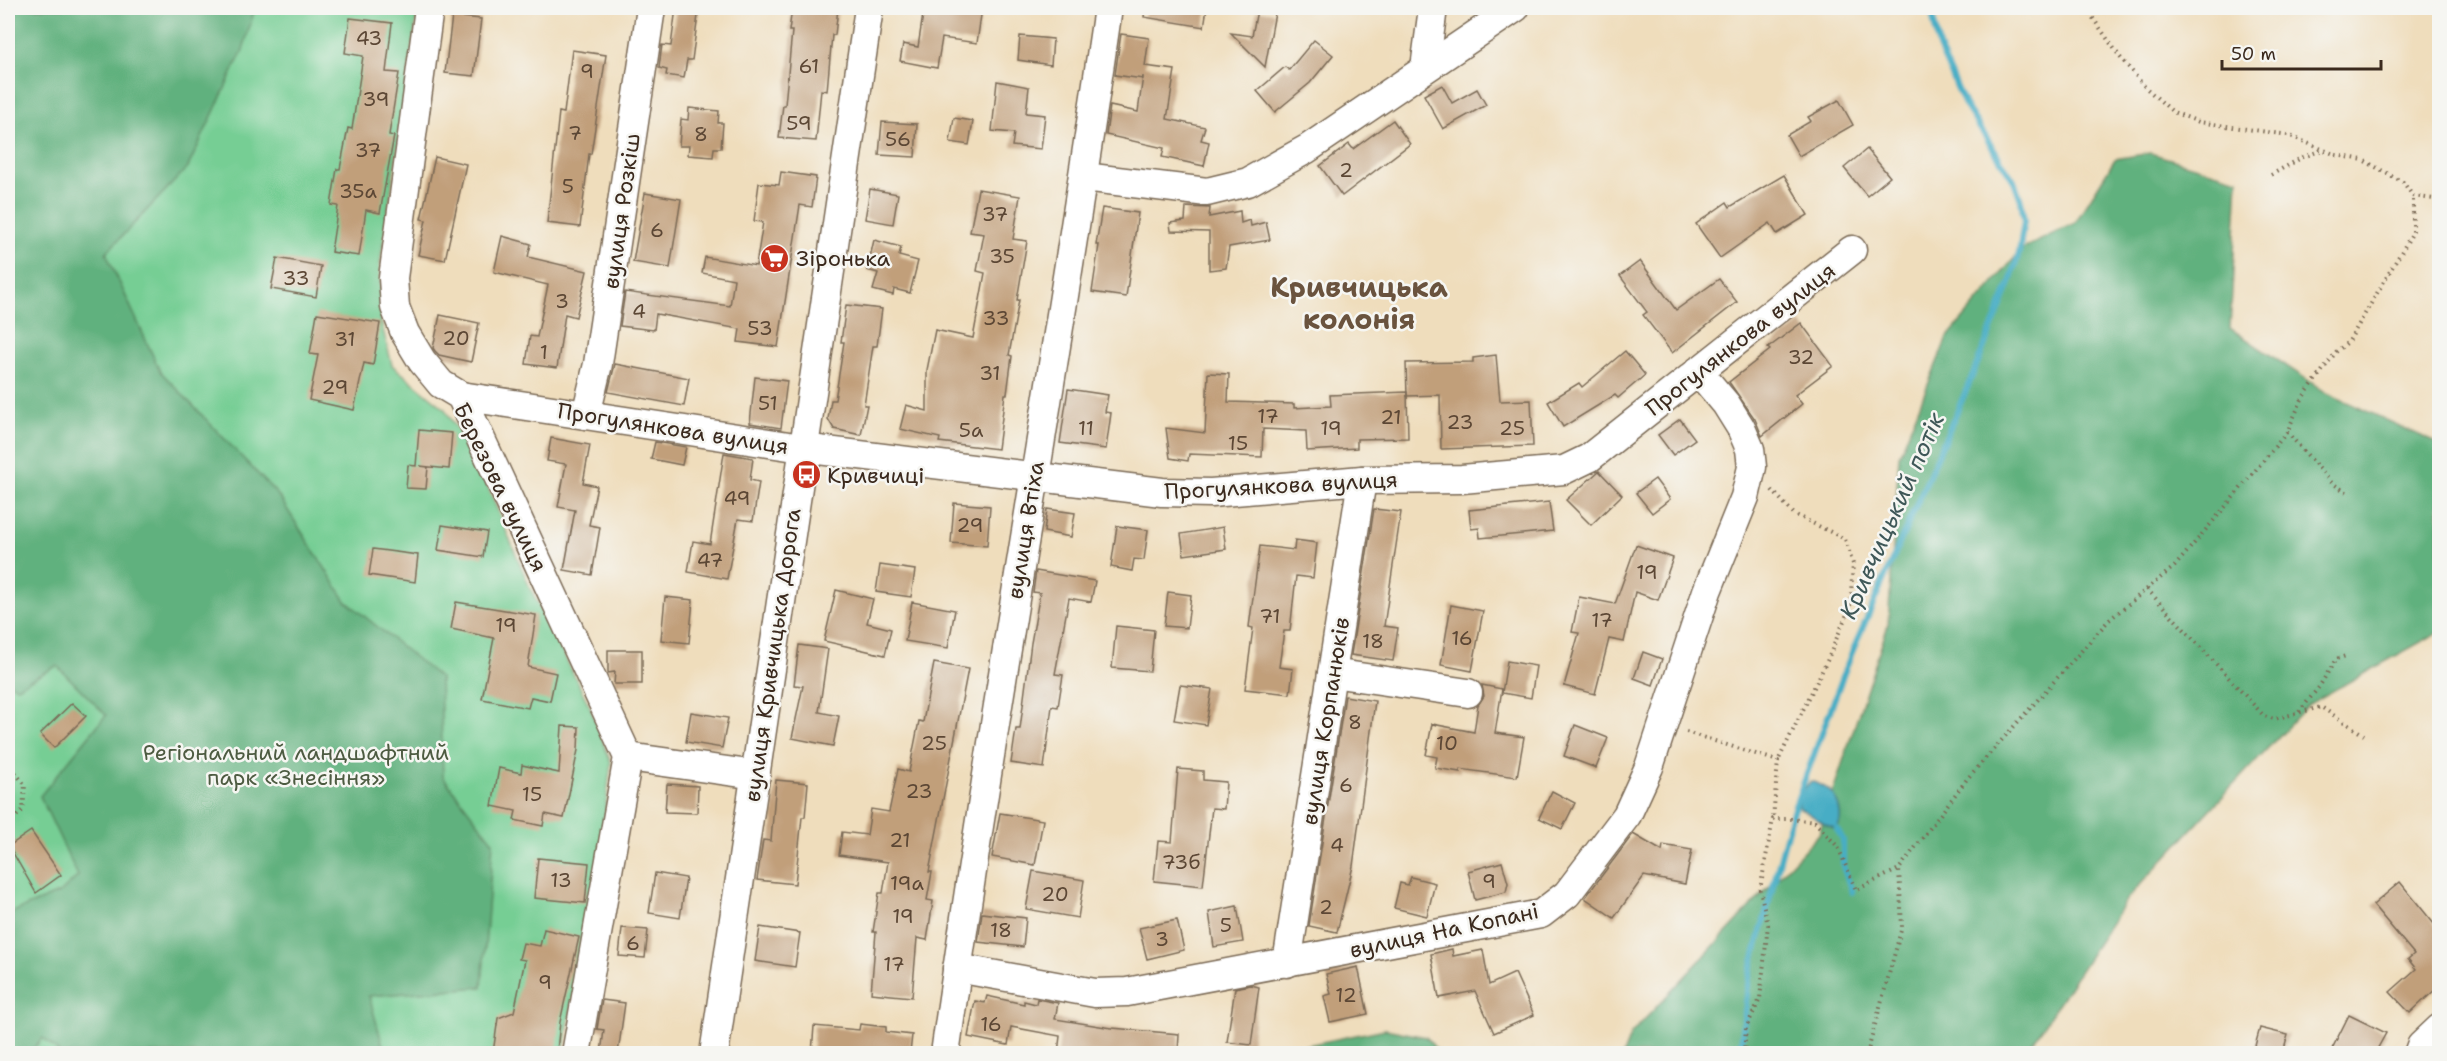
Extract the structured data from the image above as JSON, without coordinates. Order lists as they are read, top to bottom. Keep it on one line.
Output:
{"streets":{"street":["вулиця Розкіш","Прогулянкова вулиця","Березова вулиця","вулиця Втіха","вулиця Кривчицька Дорога","вулиця Корпанюків","вулиця На Копані"]},"crossings":[["вулиця Розкіш","Прогулянкова вулиця"],["Прогулянкова вулиця","Березова вулиця"],["Прогулянкова вулиця","вулиця Втіха"],["Прогулянкова вулиця","вулиця Кривчицька Дорога"],["Прогулянкова вулиця","вулиця Корпанюків"],["Прогулянкова вулиця","вулиця На Копані"],["вулиця Втіха","вулиця На Копані"],["вулиця Корпанюків","вулиця На Копані"]],"districts":["Кривчицька колонія"],"water":["Кривчицький потік"],"parks":["Регіональний ландшафтний парк «Знесіння»"],"places":{"supermarket":["Зіронька"],"bus stop":["Кривчиці"]},"house_numbers":["43","61","9","39","59","7","8","56","37","2","5","35а","37","6","35","33","3","4","33","53","20","31","1","32","31","29","51","17","21","23","11","19","25","5а","15","49","29","47","19","71","17","19","16","18","8","25","10","6","23","15","21","4","73б","13","9","19а","20","2","19","5","18","3","6","17","9","12","16"],"scale_bar":"50 m"}
